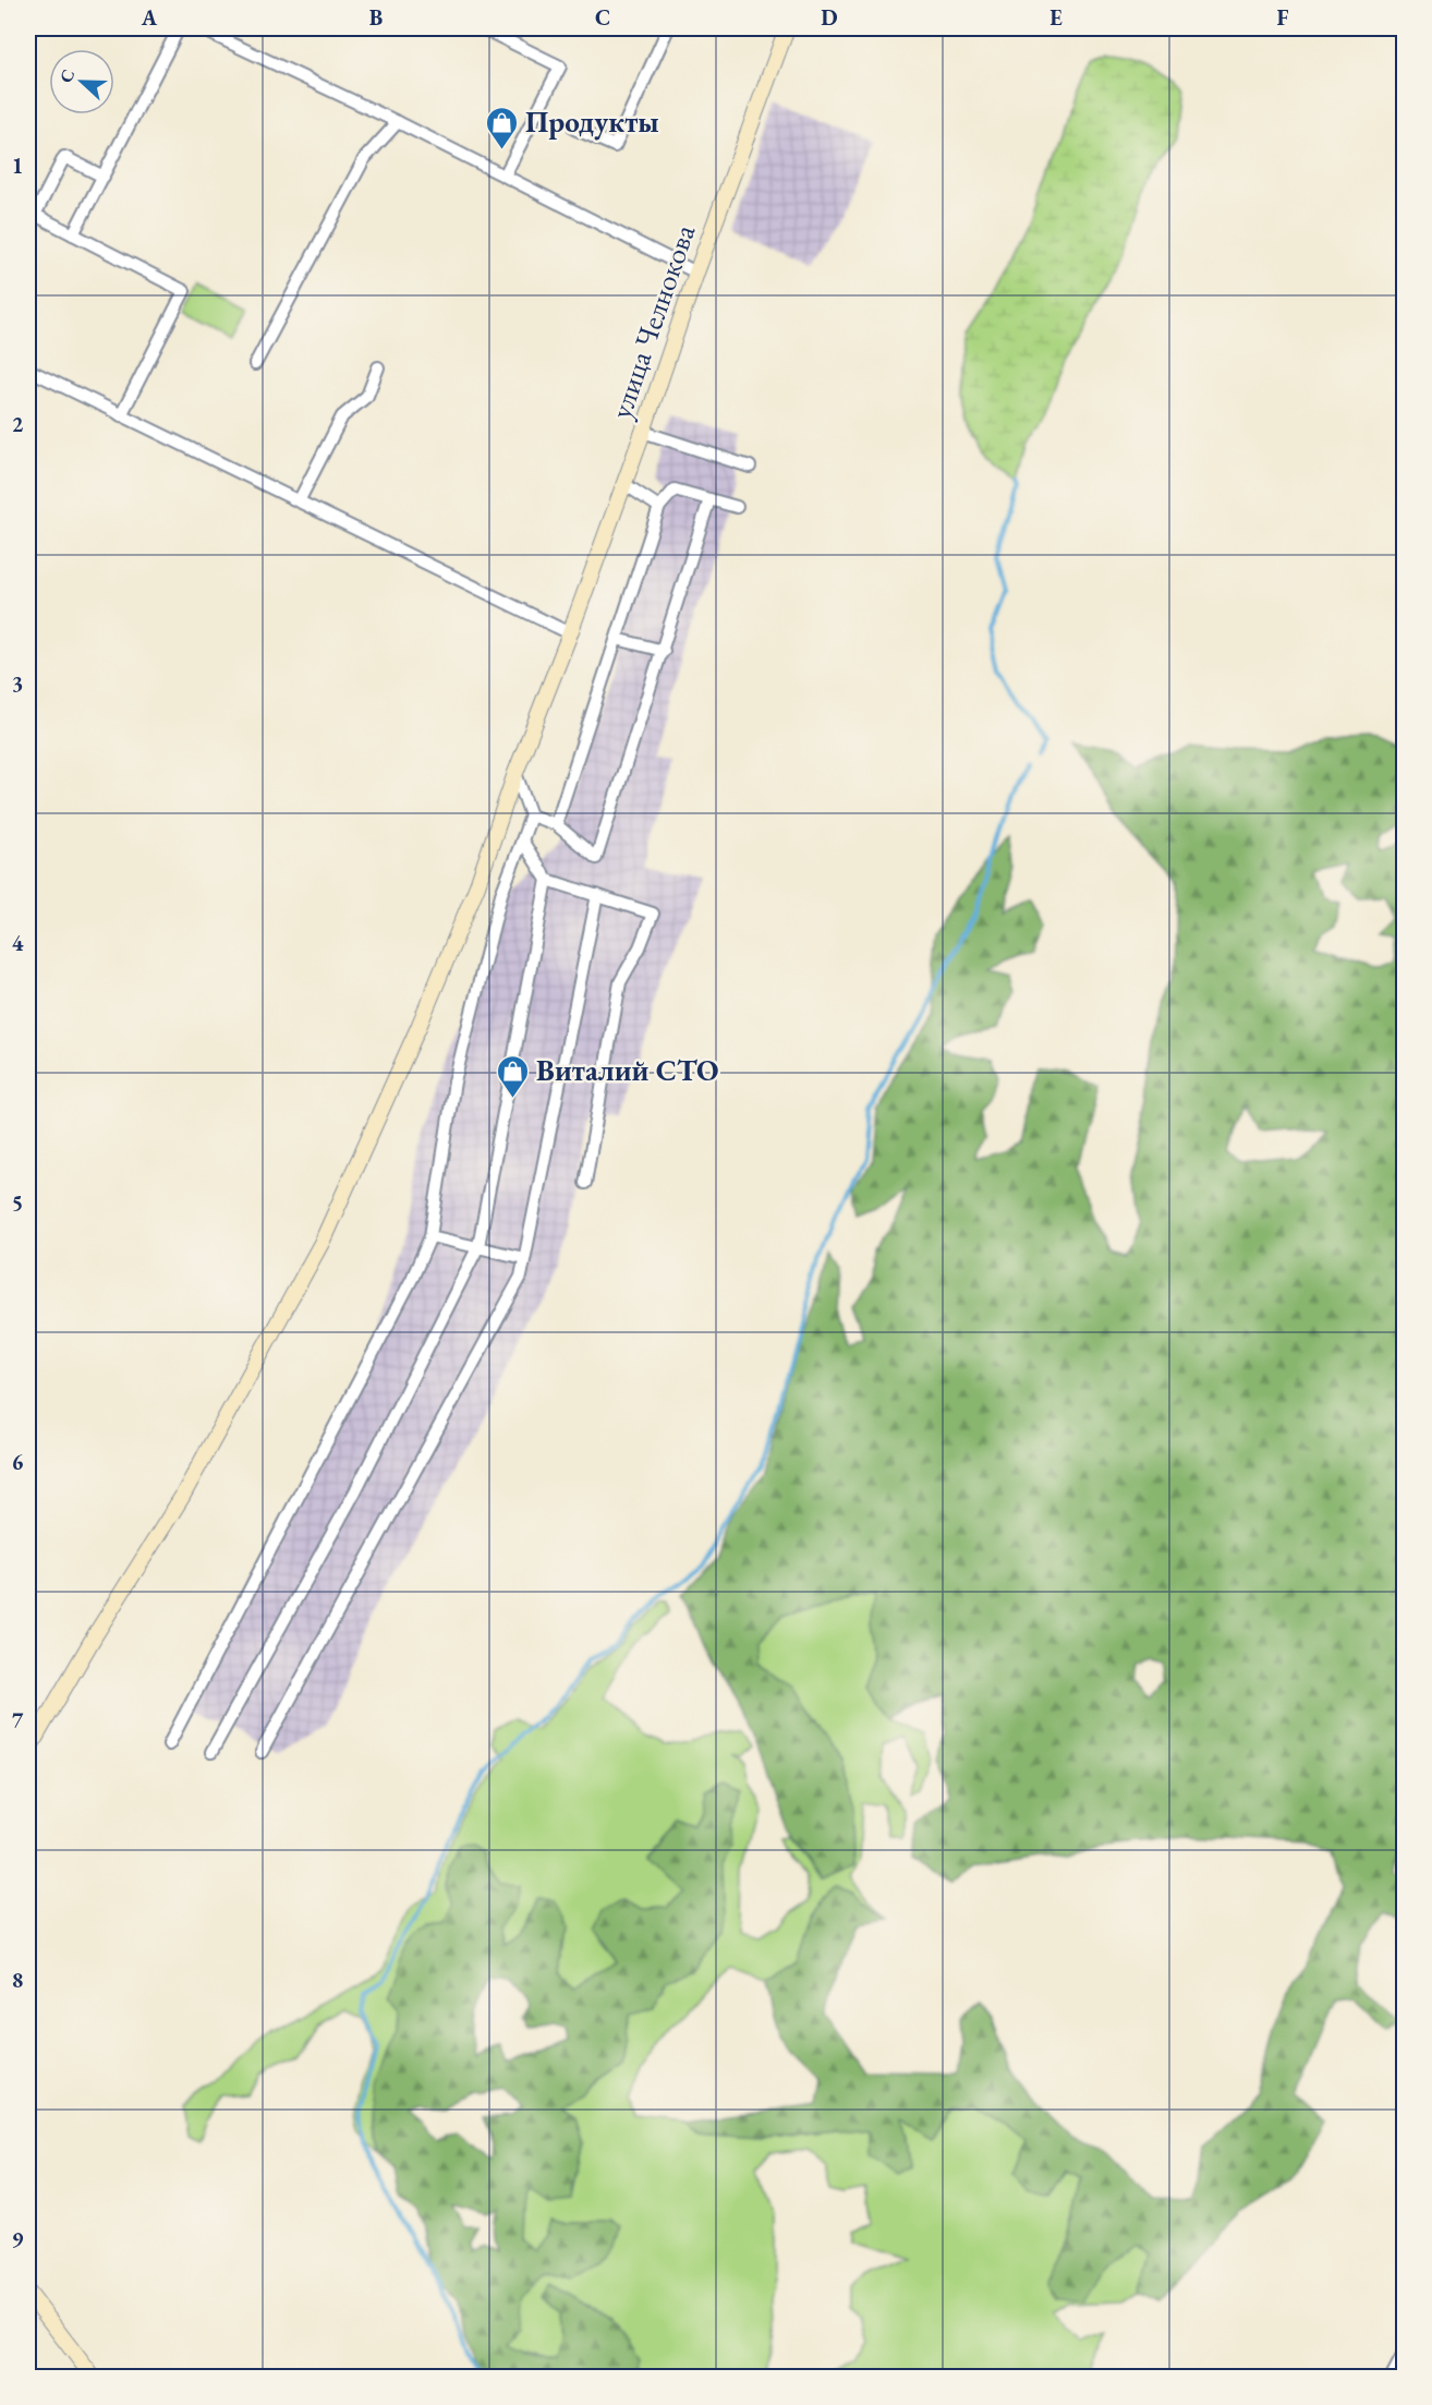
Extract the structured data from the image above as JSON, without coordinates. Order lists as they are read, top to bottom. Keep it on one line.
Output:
{"streets":{"main road":["улица Челнокова"]},"places":{"shop":["Продукты","Виталий СТО"]},"north":"left","grid":{"columns":["A","B","C","D","E","F"],"rows":["1","2","3","4","5","6","7","8","9"]}}
